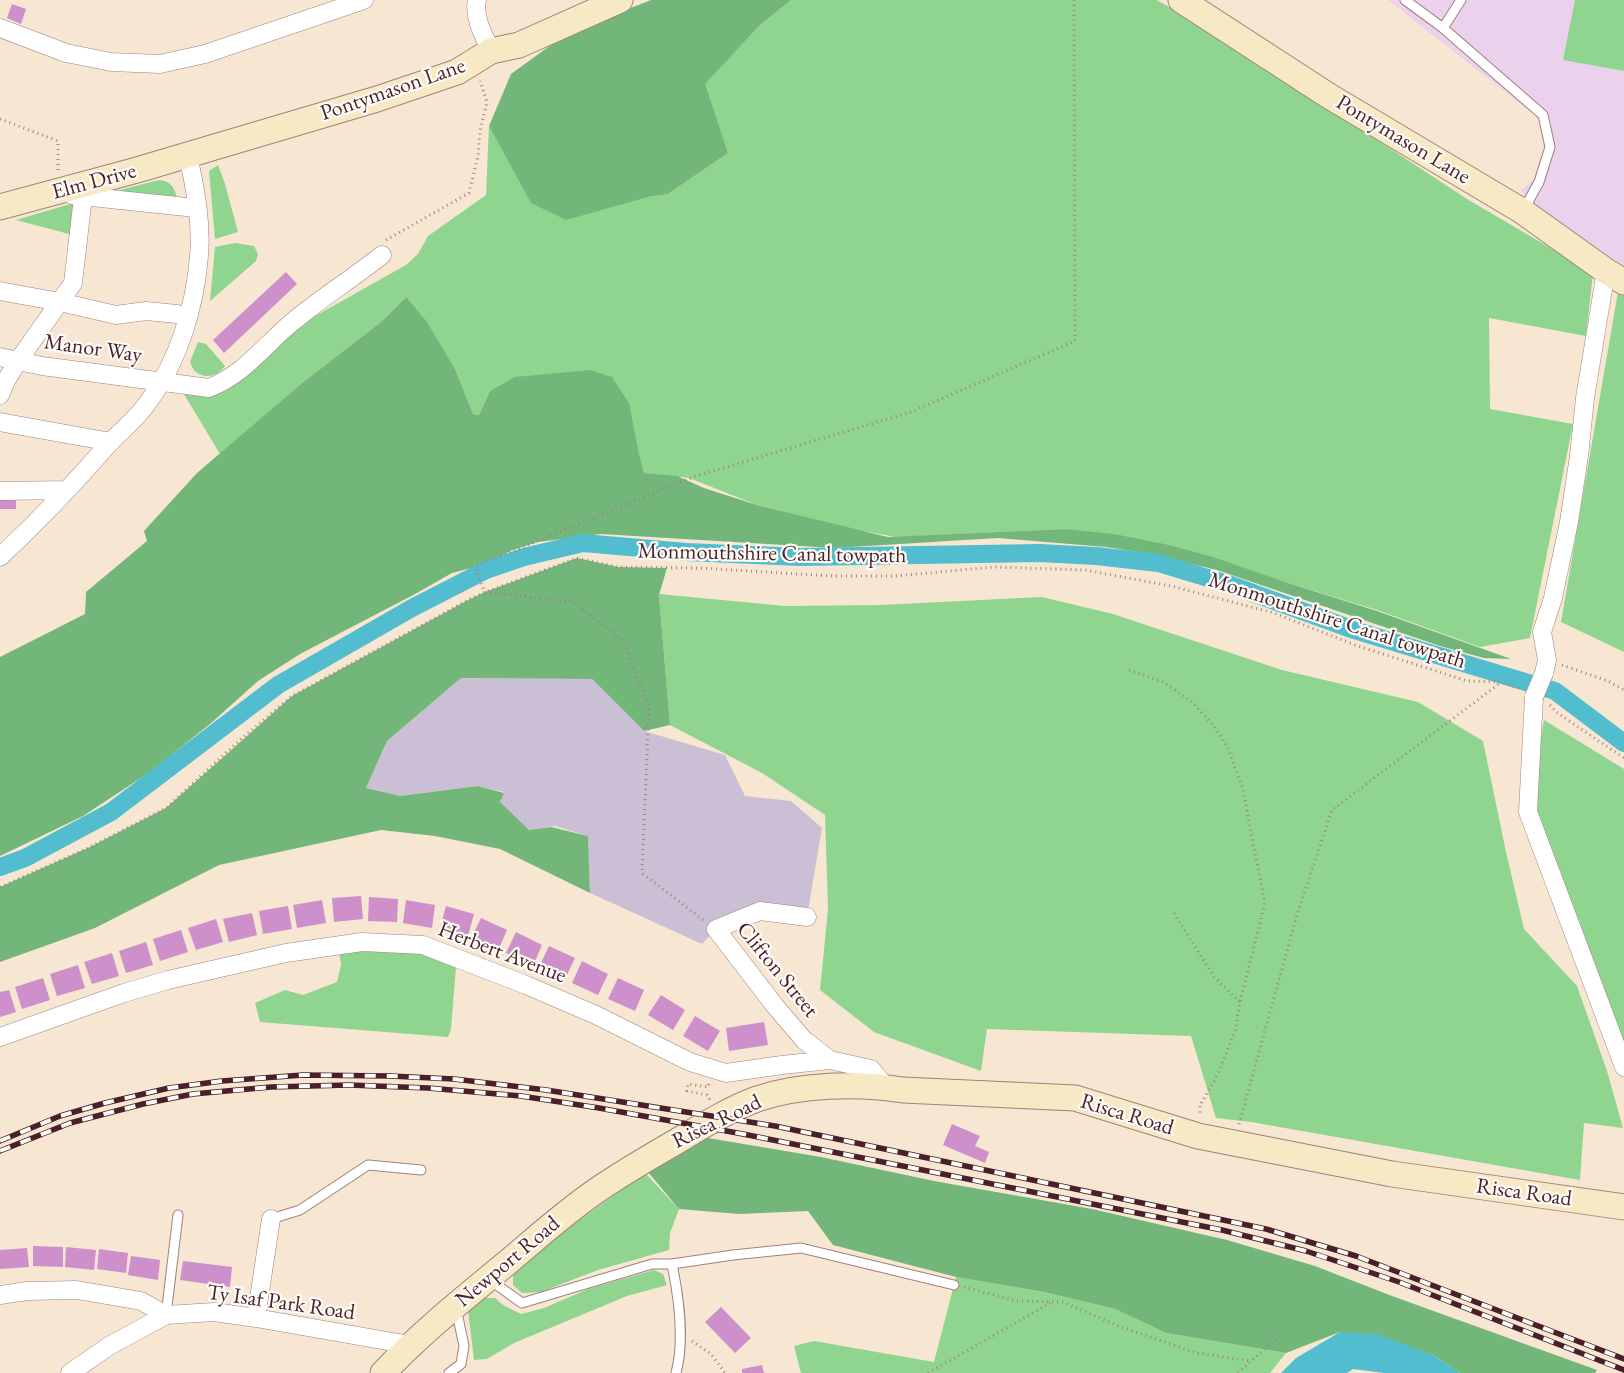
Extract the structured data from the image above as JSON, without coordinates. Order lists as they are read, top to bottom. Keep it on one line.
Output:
{"streets":{"main road":["Pontymason Lane","Elm Drive","Risca Road","Newport Road"],"street":["Manor Way","Herbert Avenue","Clifton Street","Ty Isaf Park Road"],"path":["Monmouthshire Canal towpath"]},"crossings":[["Pontymason Lane","Elm Drive"],["Pontymason Lane","Manor Way"],["Elm Drive","Manor Way"],["Herbert Avenue","Clifton Street"],["Herbert Avenue","Risca Road"],["Risca Road","Newport Road"],["Newport Road","Ty Isaf Park Road"]]}
